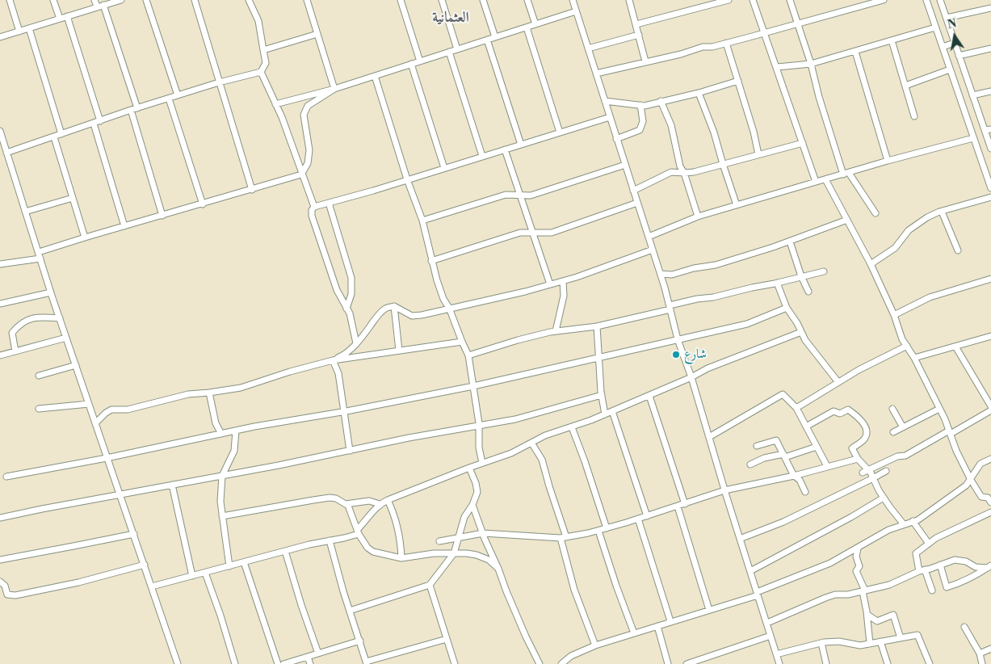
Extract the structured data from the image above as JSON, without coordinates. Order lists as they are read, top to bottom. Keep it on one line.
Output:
{"districts":["العثمانية"],"places":["شارع"],"north":"top"}
